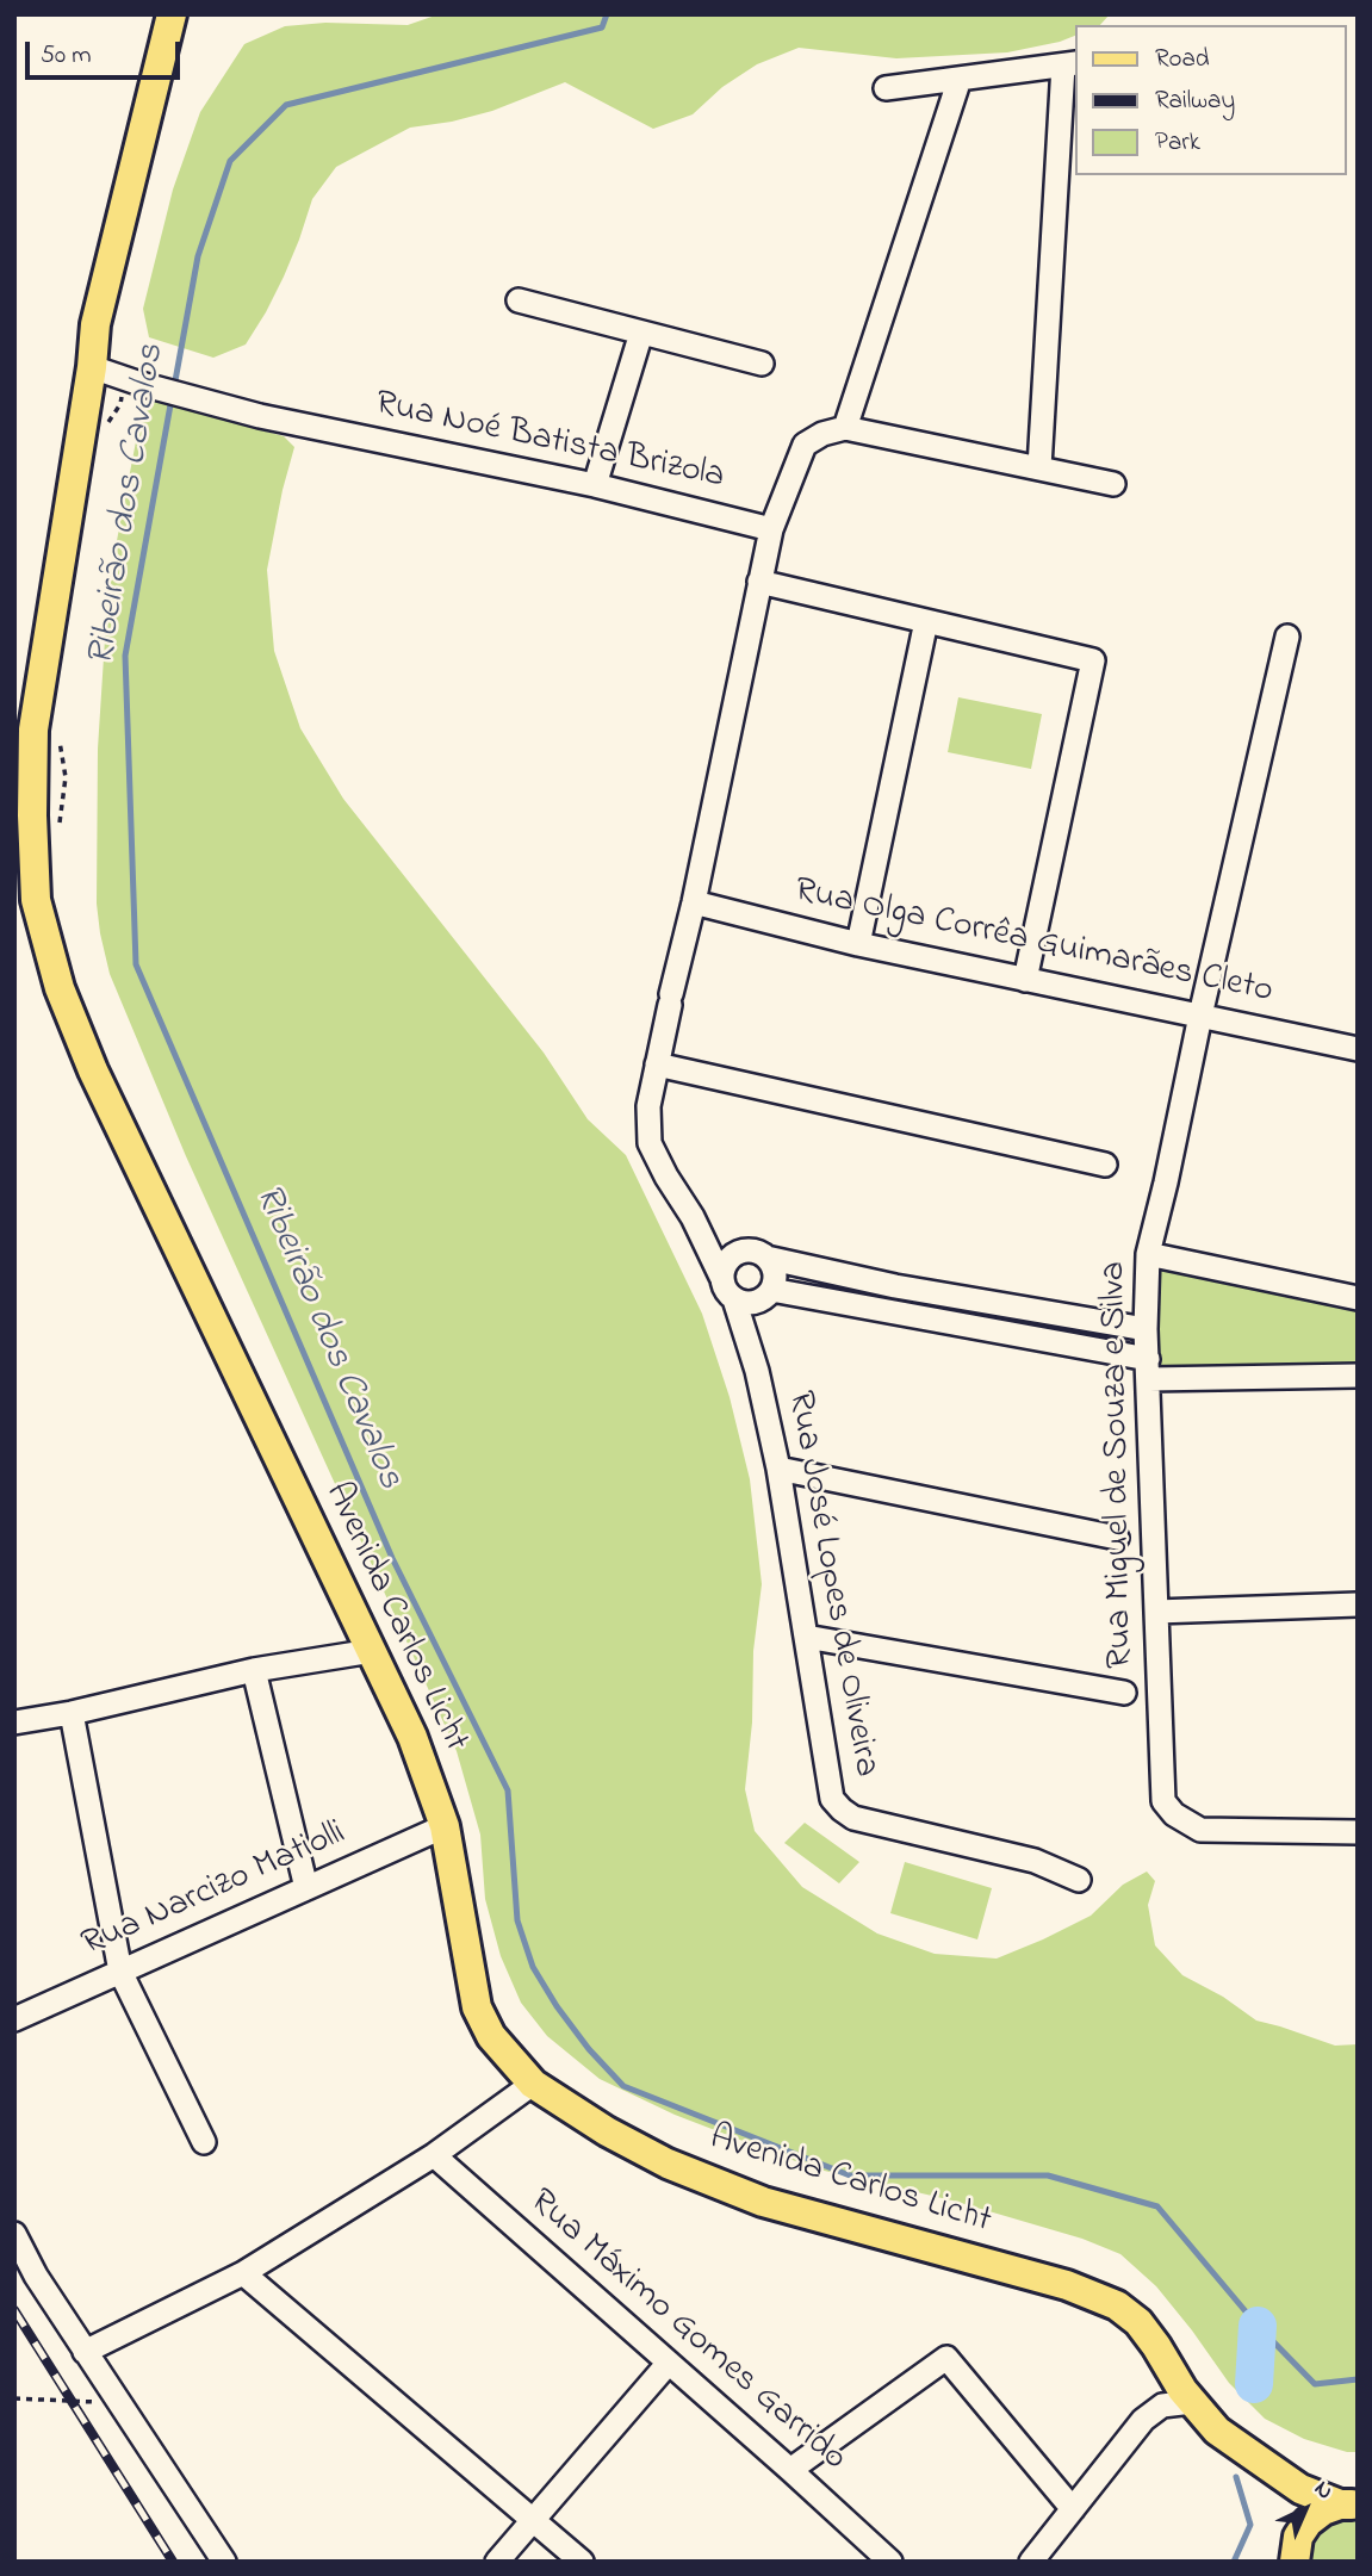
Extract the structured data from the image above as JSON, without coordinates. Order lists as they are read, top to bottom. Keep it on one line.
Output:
{"streets":{"main road":["Avenida Carlos Licht"],"street":["Rua Noé Batista Brizola","Rua Olga Corrêa Guimarães Cleto","Rua Miguel de Souza e Silva","Rua José Lopes de Oliveira","Rua Narcizo Matiolli","Rua Máximo Gomes Garrido"]},"crossings":[["Rua Noé Batista Brizola","Avenida Carlos Licht"],["Rua Olga Corrêa Guimarães Cleto","Rua Miguel de Souza e Silva"],["Avenida Carlos Licht","Rua Narcizo Matiolli"]],"water":["Ribeirão dos Cavalos"],"legend":["Road","Railway","Park"],"scale_bar":"50 m","north":"top right"}
